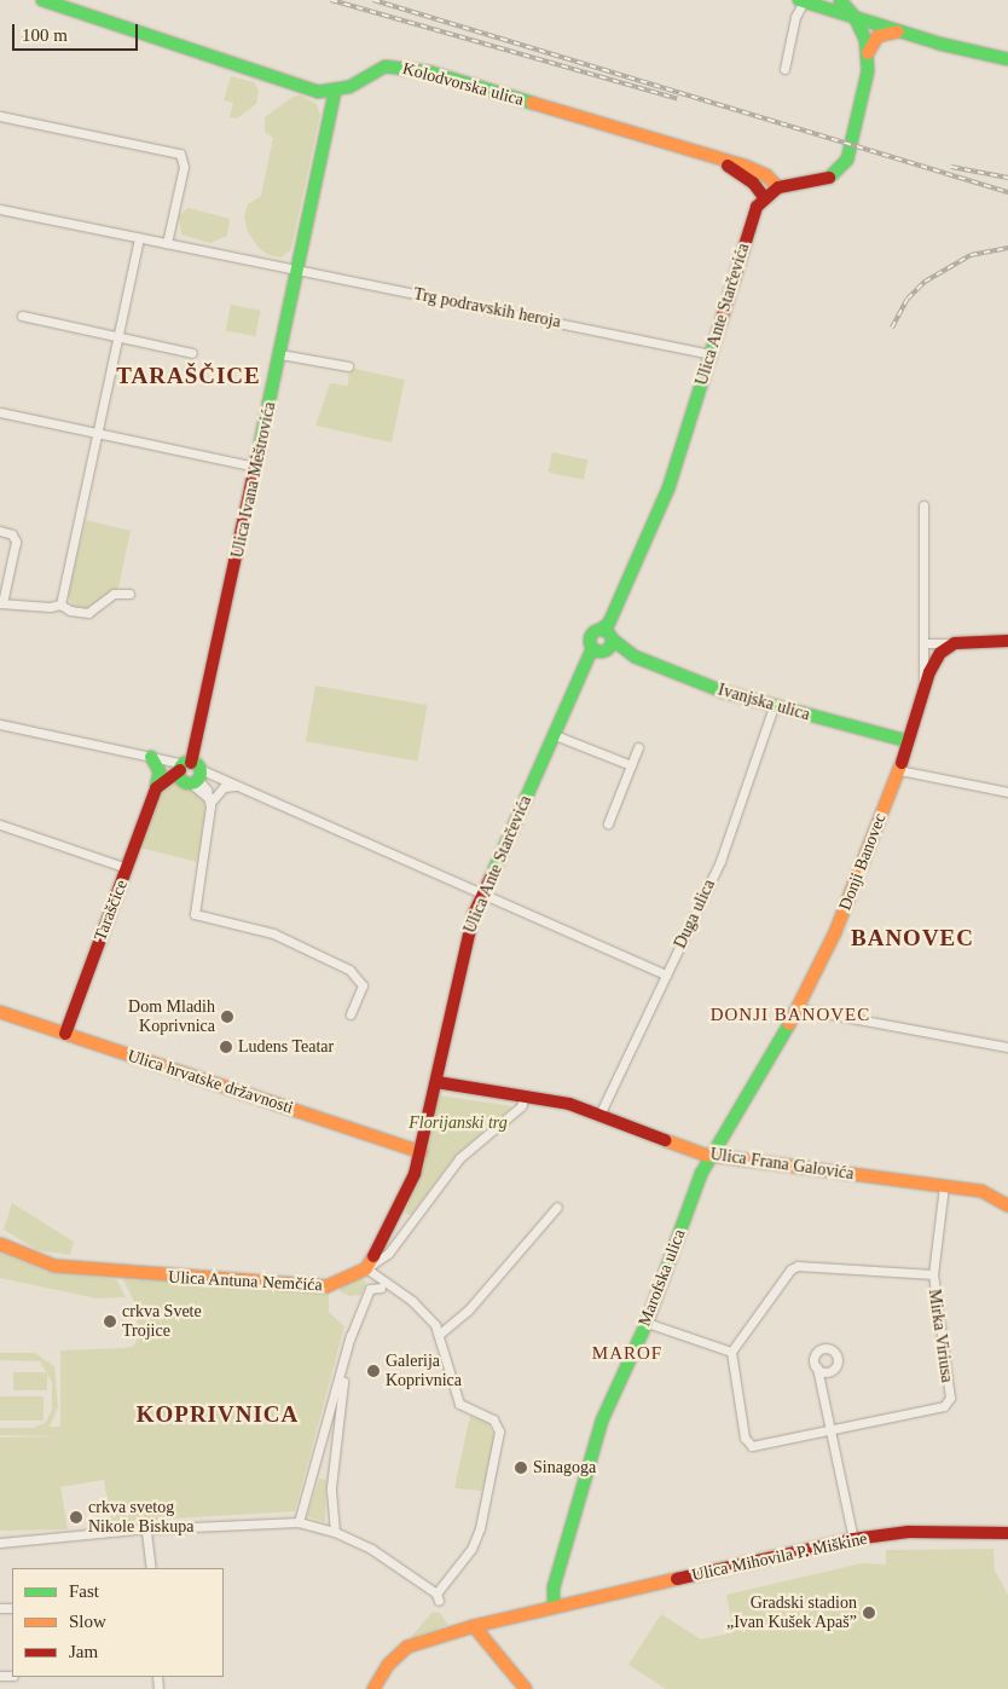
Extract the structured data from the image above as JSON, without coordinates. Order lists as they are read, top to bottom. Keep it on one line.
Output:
{"streets":{"main road":["Kolodvorska ulica","Ulica Ante Starčevića","Ulica Ivana Meštrovića","Ivanjska ulica","Donji Banovec","Taraščice","Ulica hrvatske državnosti","Ulica Frana Galovića","Marofska ulica","Ulica Antuna Nemčića","Ulica Mihovila P. Miškine"],"street":["Trg podravskih heroja","Duga ulica","Mirka Viriusa"]},"crossings":[["Kolodvorska ulica","Ulica Ante Starčevića"],["Kolodvorska ulica","Ulica Ivana Meštrovića"],["Trg podravskih heroja","Ulica Ante Starčevića"],["Trg podravskih heroja","Ulica Ivana Meštrovića"],["Ulica Ante Starčevića","Ivanjska ulica"],["Ivanjska ulica","Donji Banovec"],["Ivanjska ulica","Duga ulica"],["Donji Banovec","Ulica Frana Galovića"],["Donji Banovec","Marofska ulica"],["Taraščice","Ulica hrvatske državnosti"],["Duga ulica","Ulica Frana Galovića"],["Ulica Frana Galovića","Marofska ulica"],["Ulica Frana Galovića","Mirka Viriusa"],["Marofska ulica","Ulica Mihovila P. Miškine"]],"districts":["TARAŠČICE","BANOVEC","DONJI BANOVEC","MAROF","KOPRIVNICA"],"parks":["Florijanski trg"],"places":["Dom Mladih Koprivnica","Ludens Teatar","crkva Svete Trojice","Galerija Koprivnica","Sinagoga","crkva svetog Nikole Biskupa","Gradski stadion „Ivan Kušek Apaš”"],"legend":["Fast","Slow","Jam"],"scale_bar":"100 m"}
